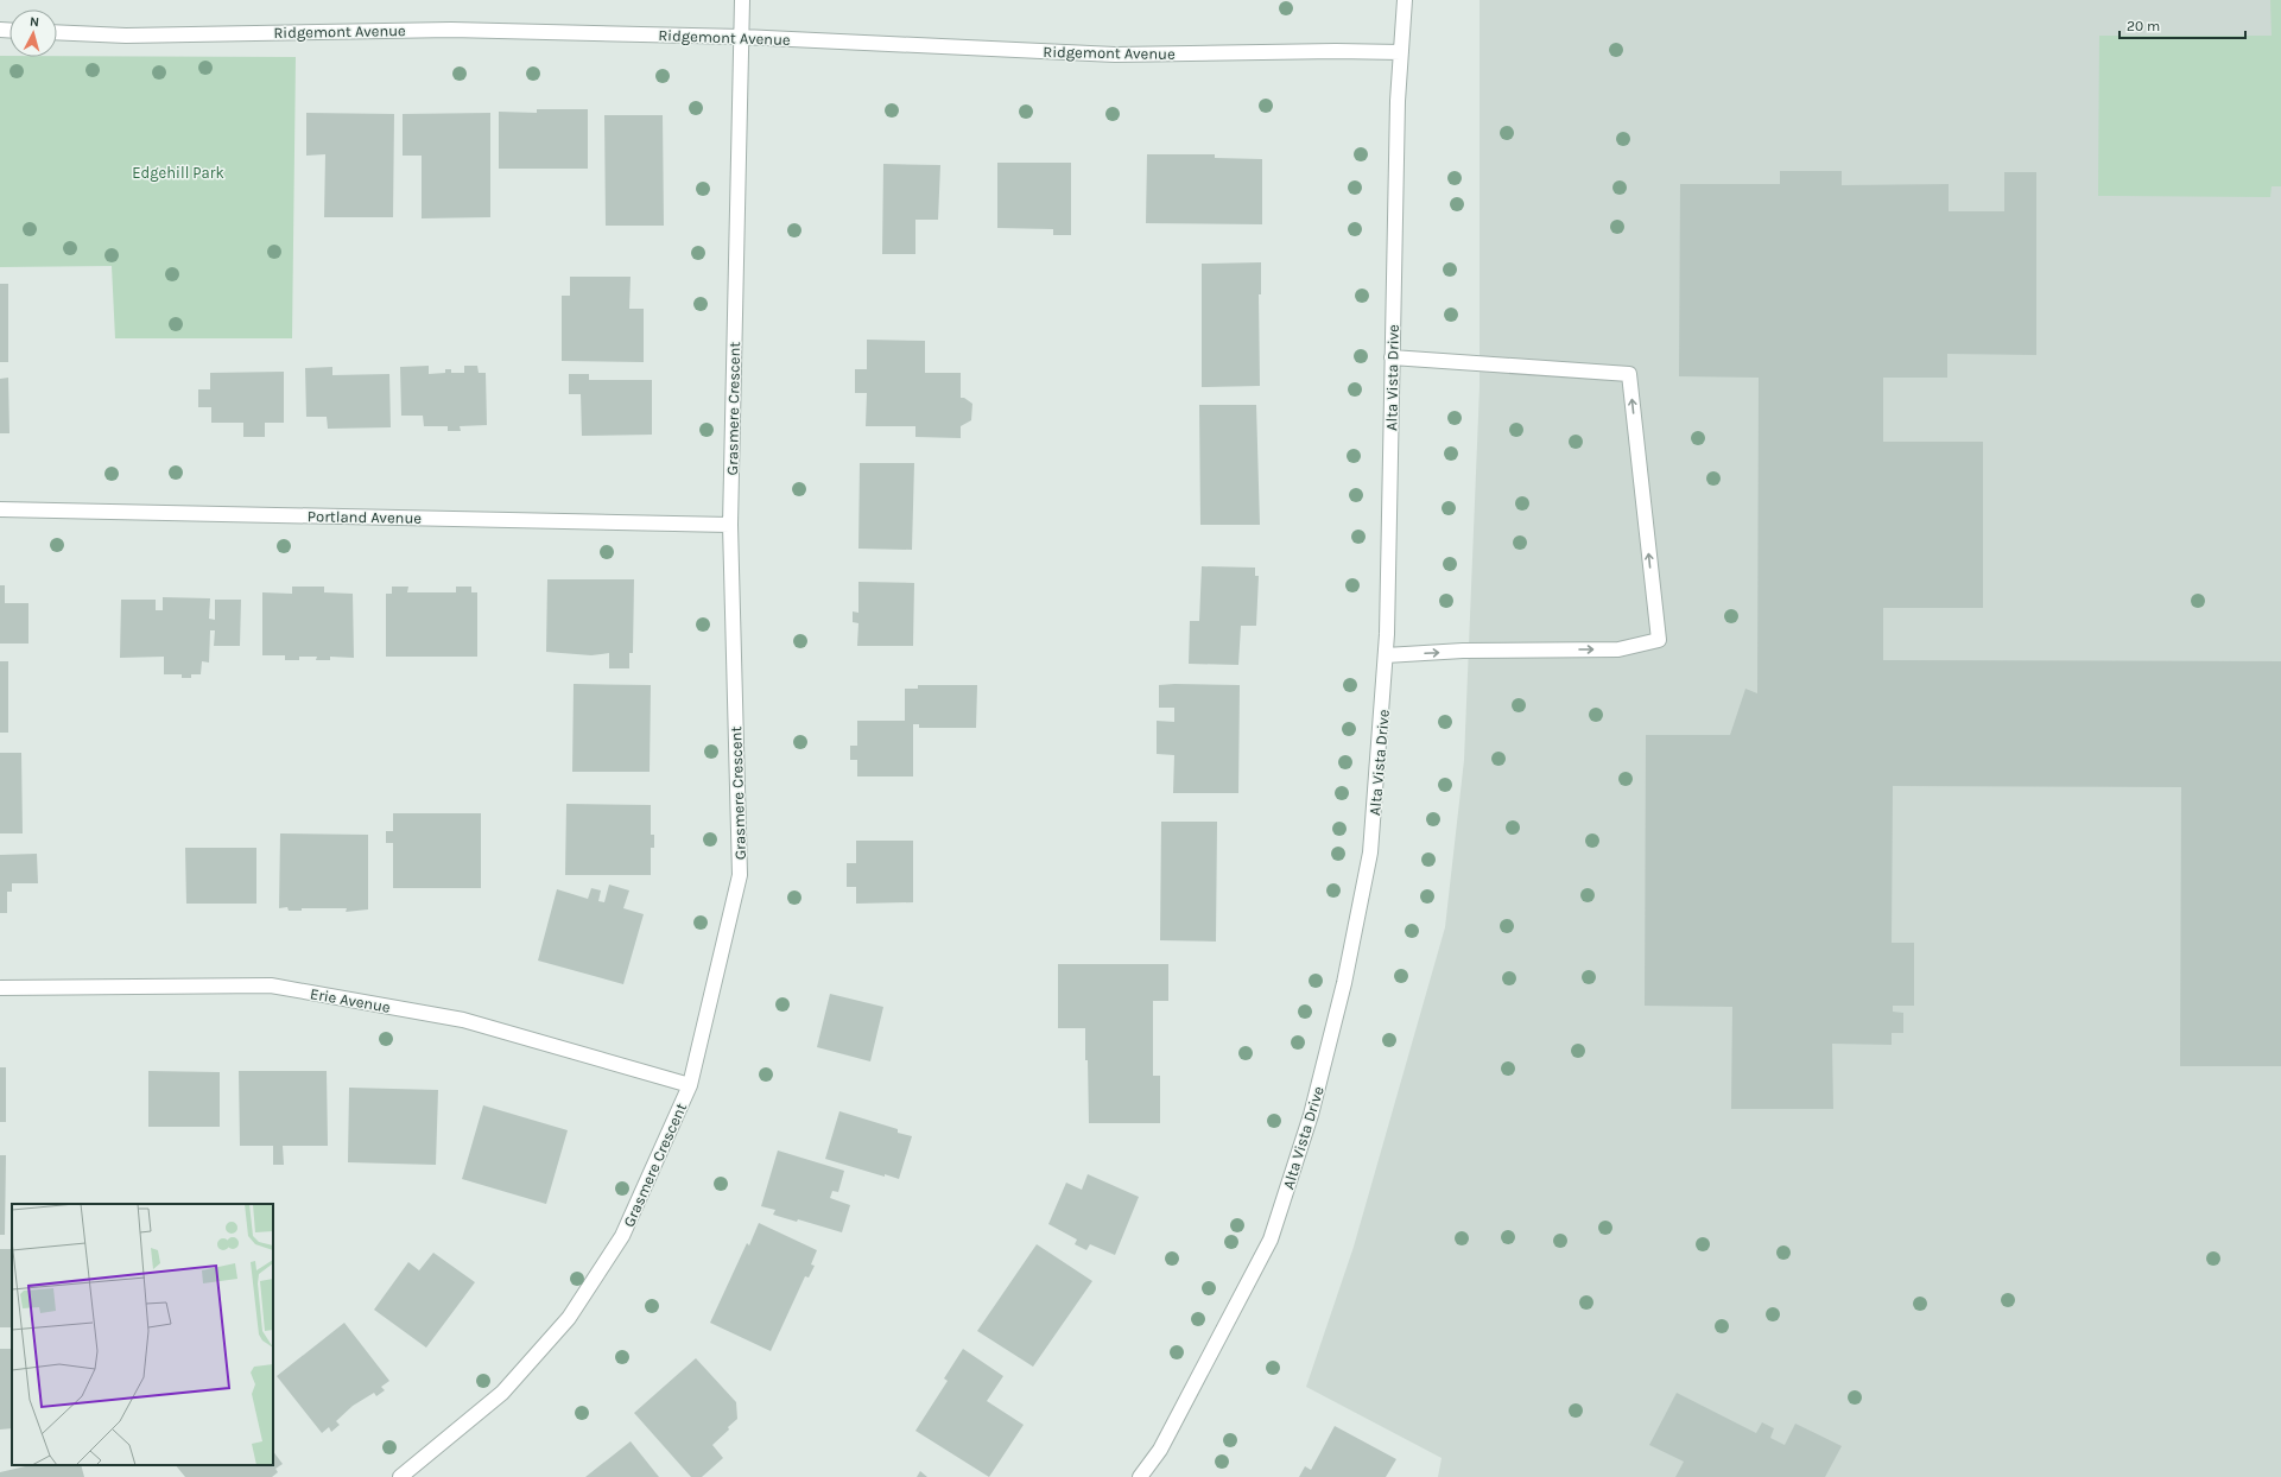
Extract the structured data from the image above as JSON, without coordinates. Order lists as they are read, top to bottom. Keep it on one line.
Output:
{"streets":{"street":["Ridgemont Avenue","Alta Vista Drive","Grasmere Crescent","Portland Avenue","Erie Avenue"]},"crossings":[["Ridgemont Avenue","Alta Vista Drive"],["Ridgemont Avenue","Grasmere Crescent"],["Grasmere Crescent","Portland Avenue"],["Grasmere Crescent","Erie Avenue"]],"parks":["Edgehill Park"],"scale_bar":"20 m","north":"top"}
